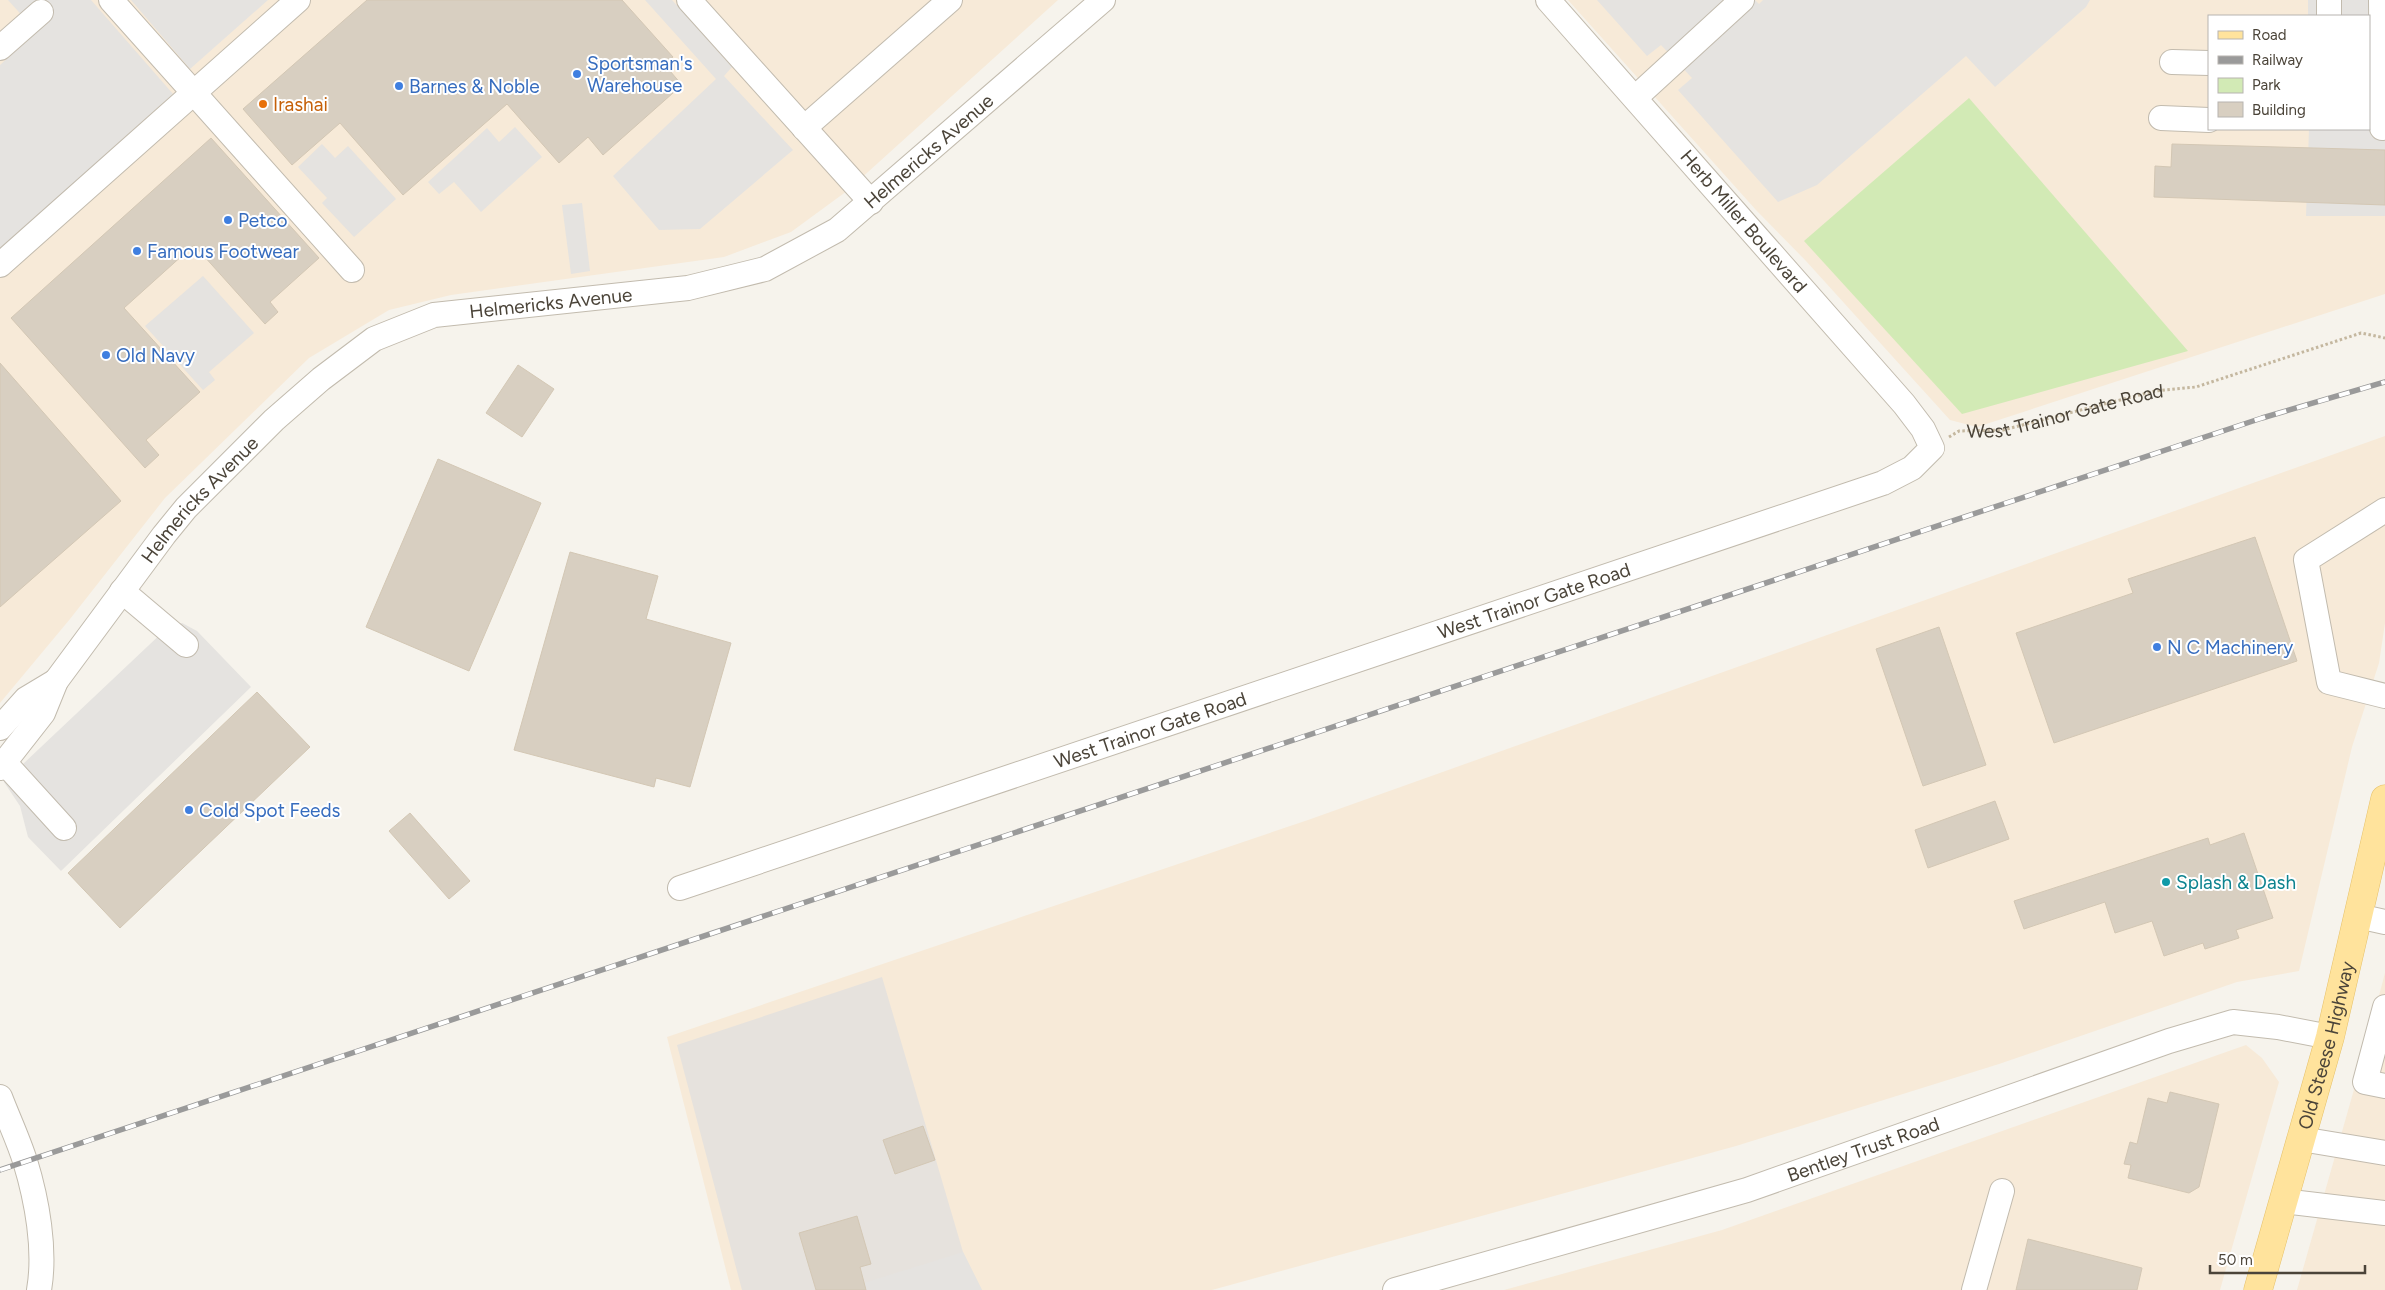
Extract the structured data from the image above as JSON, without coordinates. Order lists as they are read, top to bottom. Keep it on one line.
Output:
{"streets":{"main road":["Old Steese Highway"],"street":["Helmericks Avenue","Herb Miller Boulevard","West Trainor Gate Road","Bentley Trust Road"]},"crossings":[["Herb Miller Boulevard","West Trainor Gate Road"],["Old Steese Highway","Bentley Trust Road"]],"places":["Sportsman's Warehouse","Barnes & Noble","Irashai","Petco","Famous Footwear","Old Navy","N C Machinery","Cold Spot Feeds","Splash & Dash"],"legend":["Road","Railway","Park","Building"],"scale_bar":"50 m"}
